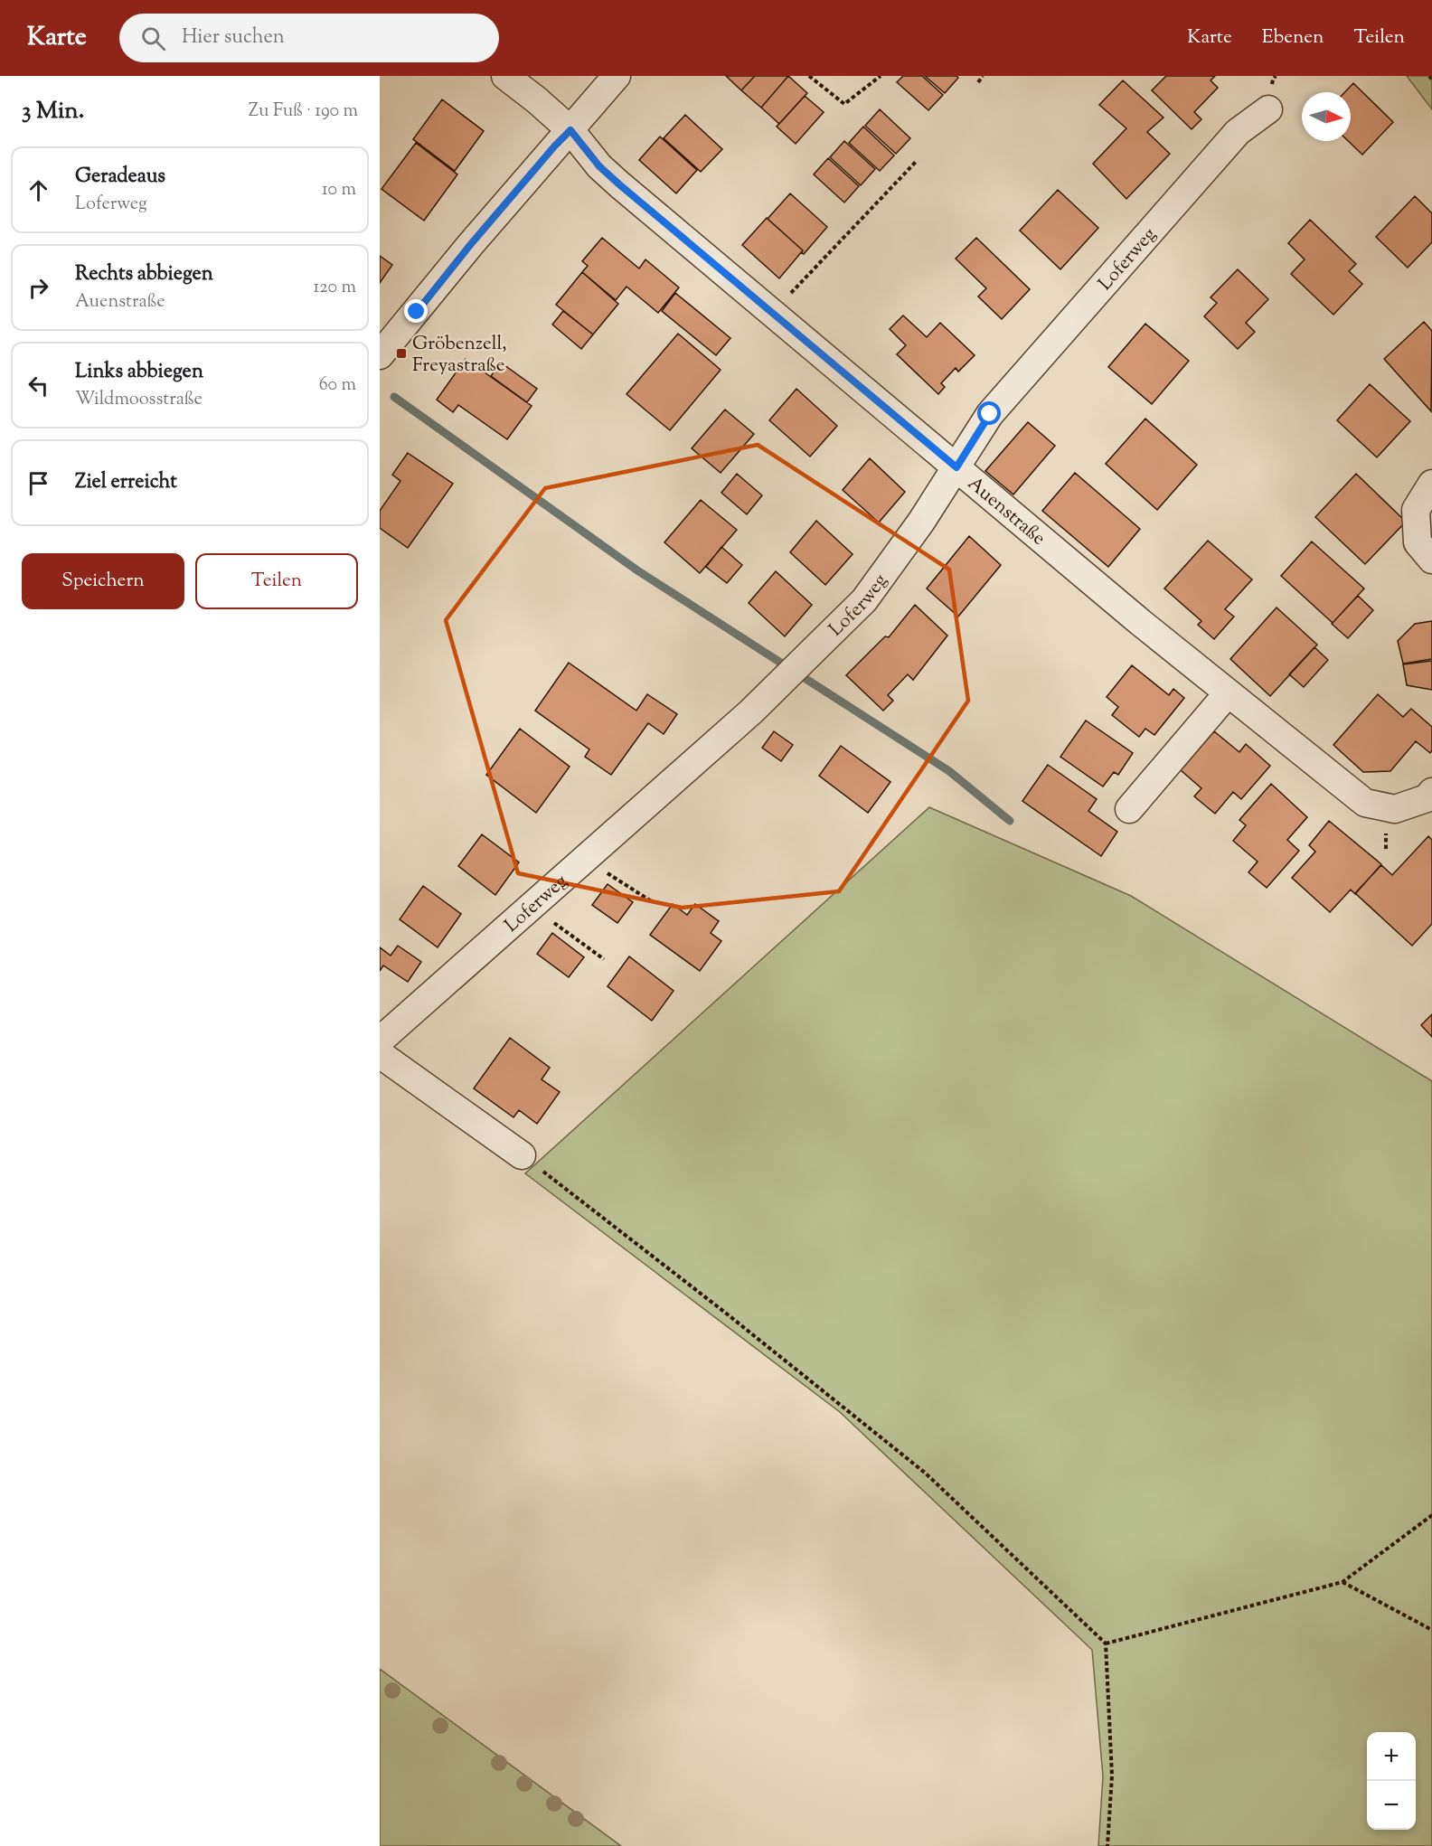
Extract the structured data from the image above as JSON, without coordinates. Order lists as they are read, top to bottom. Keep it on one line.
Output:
{"streets":{"street":["Loferweg","Auenstraße"]},"crossings":[["Loferweg","Auenstraße"]],"places":{"transit":["Gröbenzell, Freyastraße"]},"north":"right","page":{"header":"Karte","search":"Hier suchen","nav":["Karte","Ebenen","Teilen"],"heading":["3 Min.","Zu Fuß · 190 m"],"list":[["Geradeaus","Loferweg","10 m"],["Rechts abbiegen","Auenstraße","120 m"],["Links abbiegen","Wildmoosstraße","60 m"],"Ziel erreicht"],"buttons":["Speichern","Teilen"],"map_buttons":["+","−"]}}
